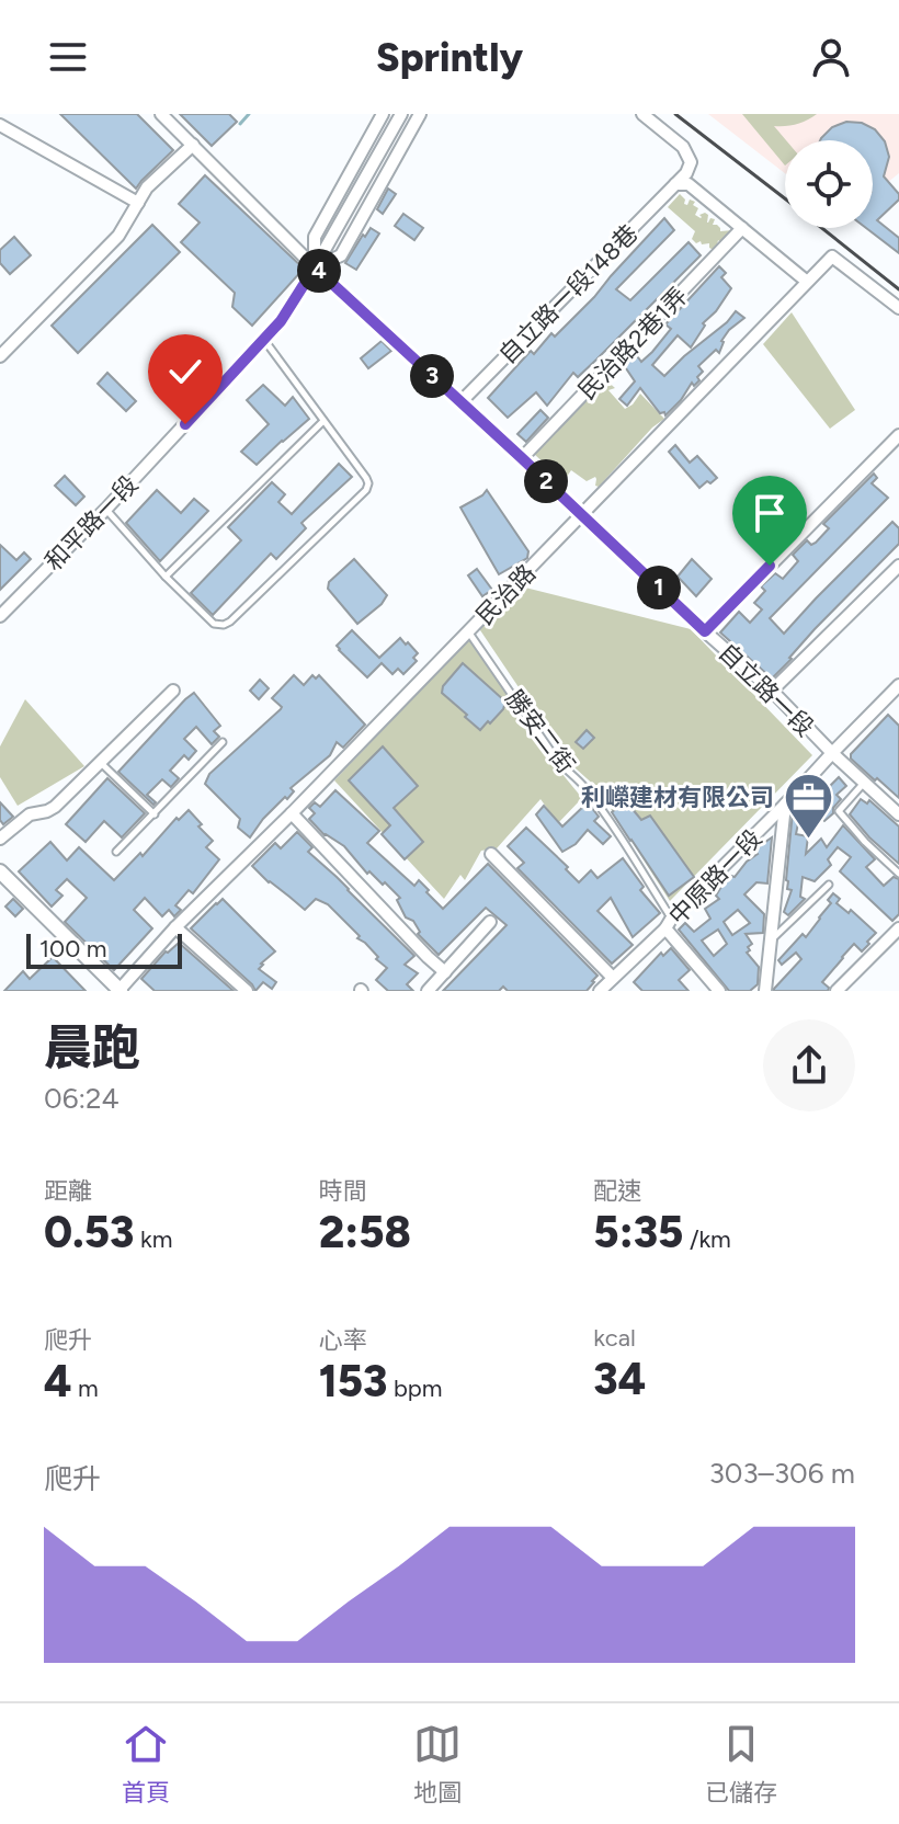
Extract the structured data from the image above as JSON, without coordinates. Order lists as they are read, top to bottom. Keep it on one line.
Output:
{"streets":{"street":["自立路一段148巷","民治路2巷1弄","和平路一段","民治路","自立路一段","勝安二街","中原路一段"]},"crossings":[["自立路一段148巷","自立路一段"],["民治路2巷1弄","自立路一段"],["和平路一段","自立路一段"],["民治路","自立路一段"],["民治路","勝安二街"],["自立路一段","中原路一段"],["勝安二街","中原路一段"]],"places":{"office":["利嶸建材有限公司"]},"scale_bar":"100 m","page":{"header":"Sprintly","pins":["4","3","2","1"],"scale":"100 m","heading":["晨跑","06:24"],"stats":[["距離","0.53 km"],["時間","2:58"],["配速","5:35 /km"],["爬升","4 m"],["心率","153 bpm"],["kcal","34"]],"chart":["爬升","303–306 m"],"tabs":["首頁","地圖","已儲存"]}}
